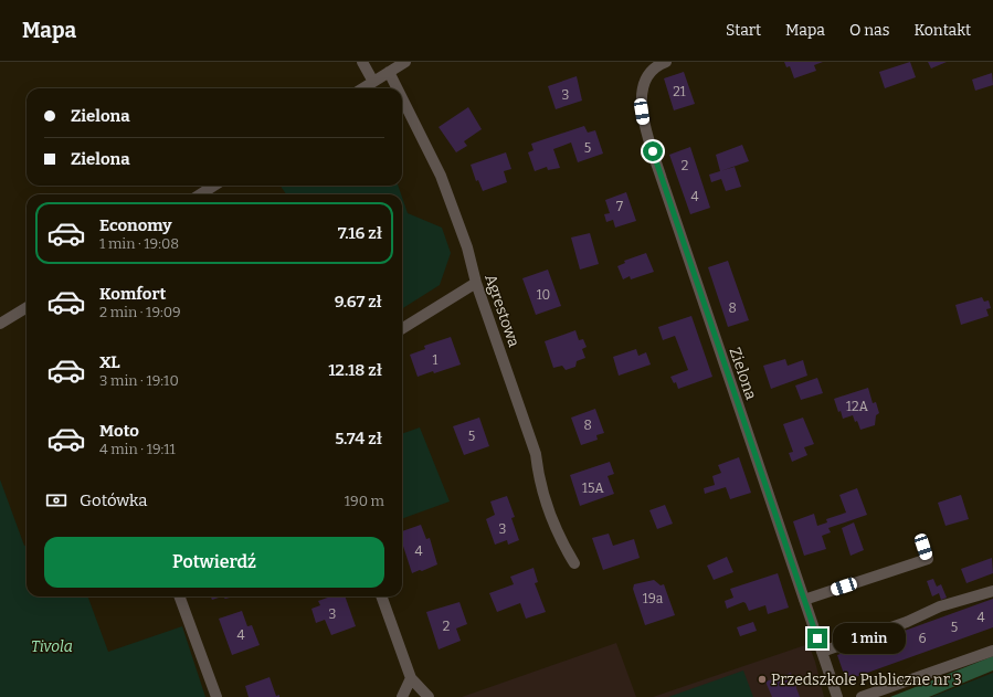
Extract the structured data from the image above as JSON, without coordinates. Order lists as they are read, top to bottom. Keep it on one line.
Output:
{"streets":{"street":["Agrestowa","Zielona"]},"parks":["Tivola"],"places":["Przedszkole Publiczne nr 3"],"house_numbers":["21","3","5","2","4","7","10","8","1","12A","8","5","15A","3","4","19a","3","4","2","5","4","6"],"page":{"header":"Mapa","nav":["Start","Mapa","O nas","Kontakt"],"banner":["Zielona","Zielona"],"list":[{"name":"Economy","note":"1 min · 19:08","value":"7.16 zł"},{"name":"Komfort","note":"2 min · 19:09","value":"9.67 zł"},{"name":"XL","note":"3 min · 19:10","value":"12.18 zł"},{"name":"Moto","note":"4 min · 19:11","value":"5.74 zł"}],"pay":["Gotówka","190 m"],"buttons":"Potwierdź","bubble":"1 min"}}
